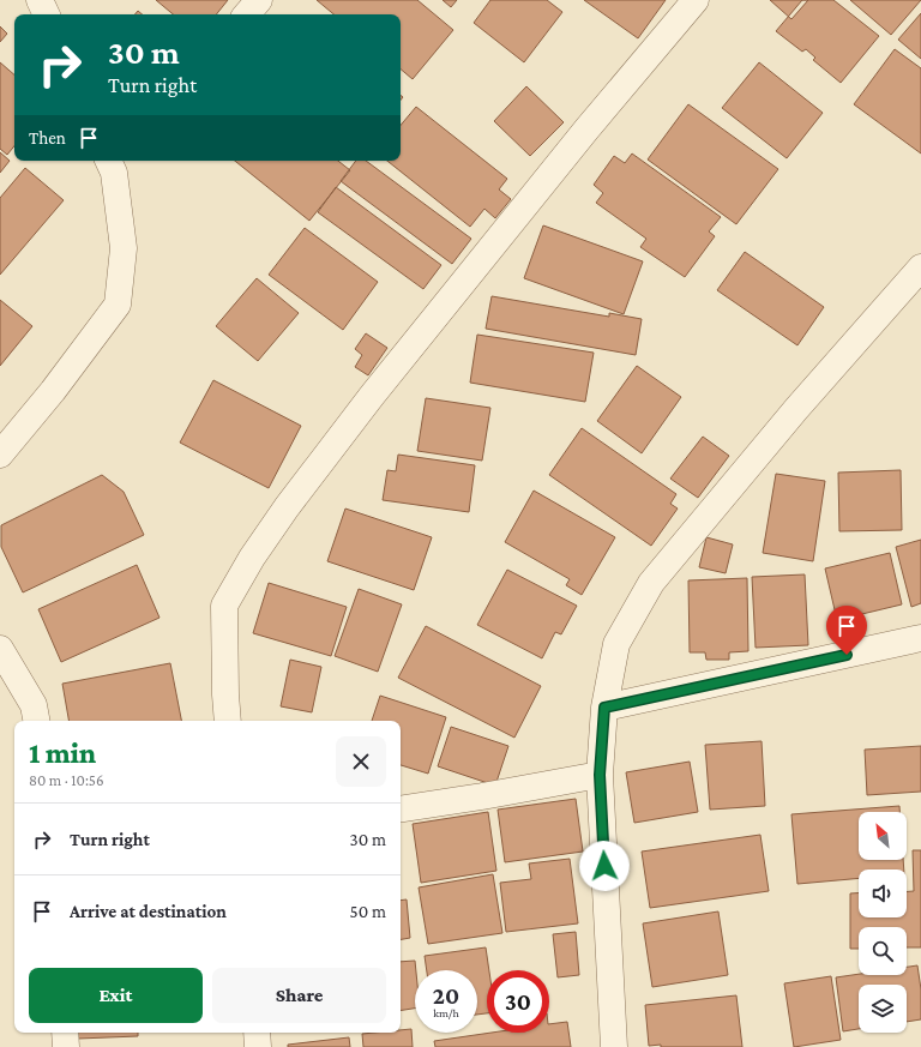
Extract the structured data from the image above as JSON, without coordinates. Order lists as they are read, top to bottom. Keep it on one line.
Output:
{"north":"top left","page":{"turn":["30 m","Turn right"],"then":"Then","heading":["1 min","80 m · 10:56"],"list":[{"name":"Turn right","value":"30 m"},{"name":"Arrive at destination","value":"50 m"}],"buttons":["Exit","Share"],"speed":"20 km/h","limit":"30"}}
